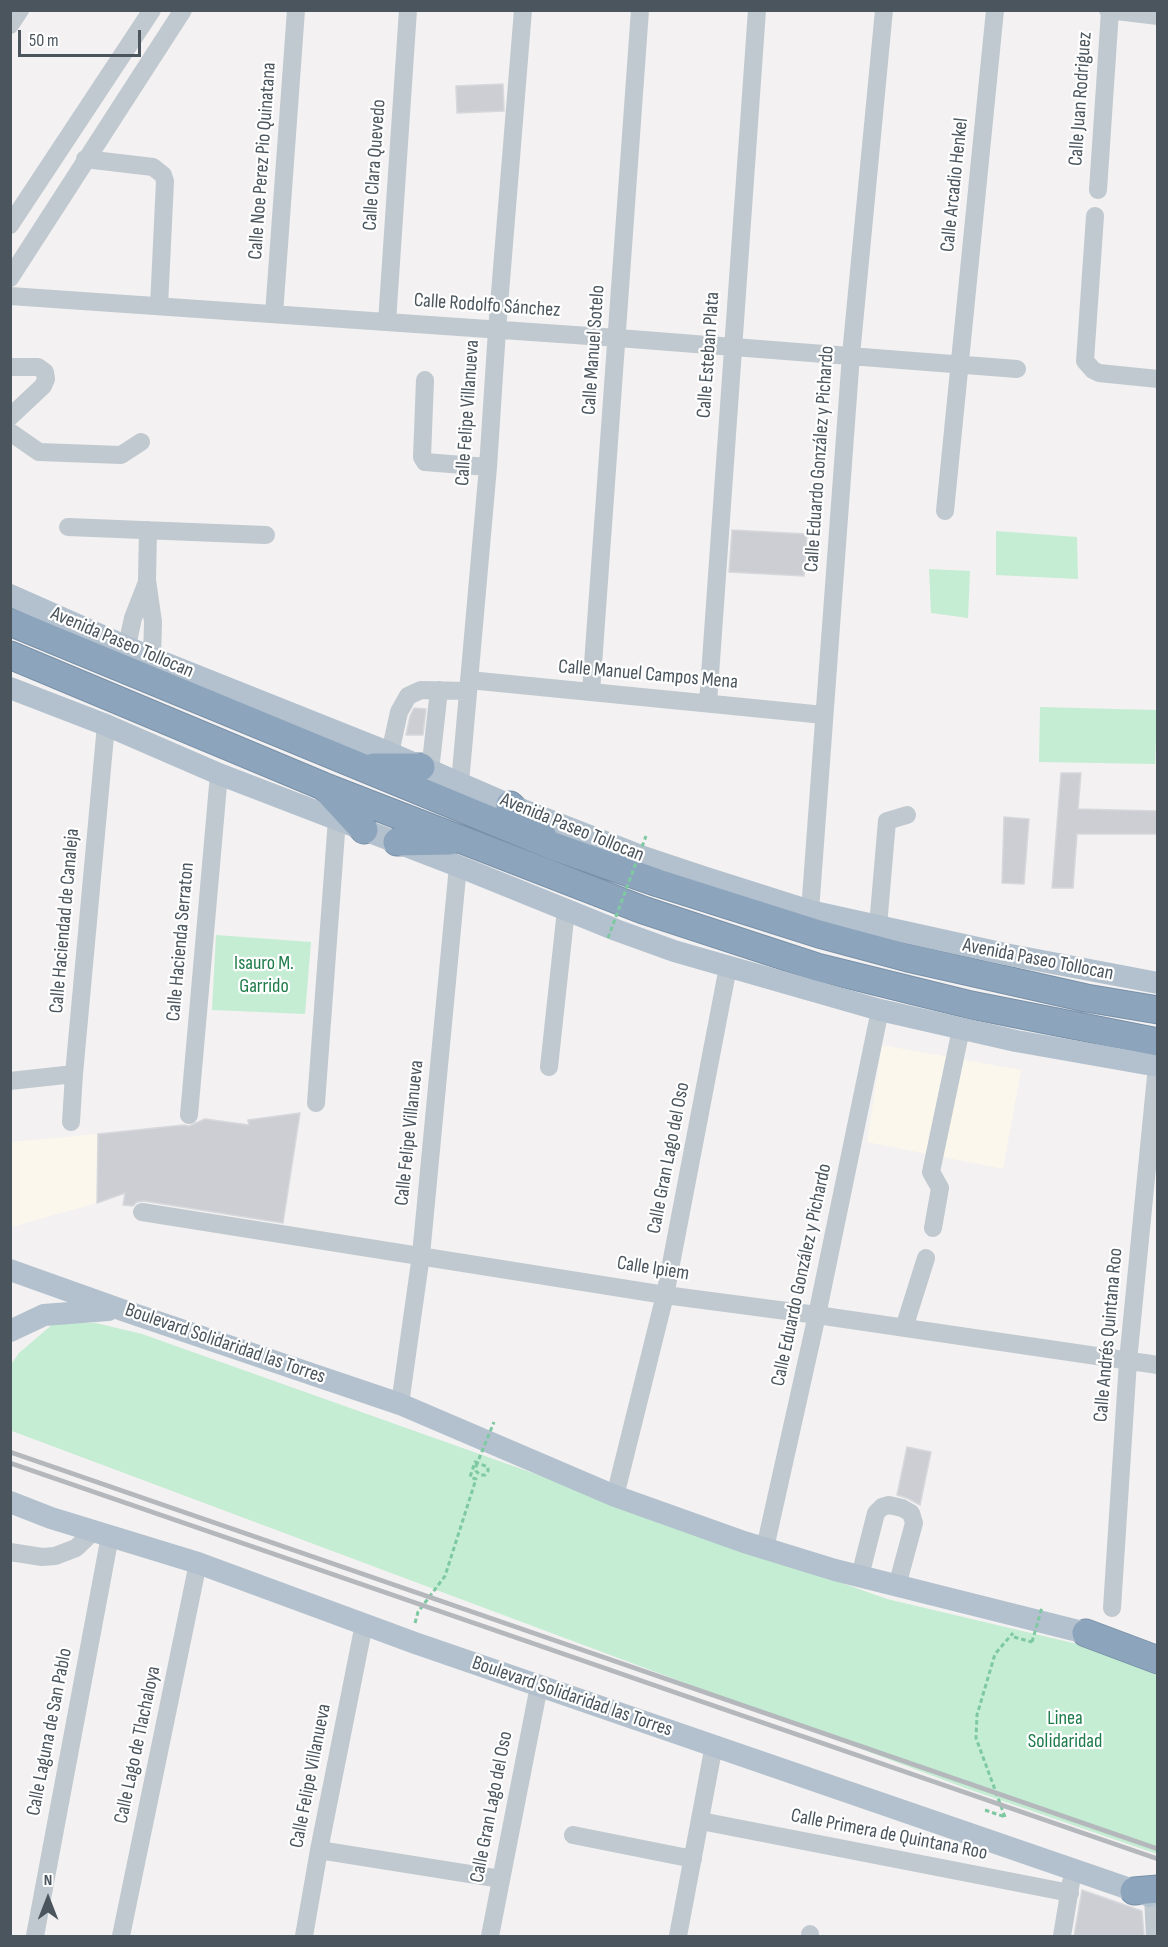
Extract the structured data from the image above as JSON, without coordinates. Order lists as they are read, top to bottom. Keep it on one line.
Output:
{"streets":{"highway":["Avenida Paseo Tollocan","Boulevard Solidaridad las Torres"],"street":["Calle Juan Rodriguez","Calle Noe Perez Pio Quinatana","Calle Clara Quevedo","Calle Arcadio Henkel","Calle Rodolfo Sánchez","Calle Manuel Sotelo","Calle Esteban Plata","Calle Felipe Villanueva","Calle Eduardo González y Pichardo","Calle Manuel Campos Mena","Calle Haciendad de Canaleja","Calle Hacienda Serraton","Calle Gran Lago del Oso","Calle Ipiem","Calle Andrés Quintana Roo","Calle Laguna de San Pablo","Calle Lago de Tlachaloya","Calle Primera de Quintana Roo"]},"crossings":[["Calle Noe Perez Pio Quinatana","Calle Rodolfo Sánchez"],["Calle Clara Quevedo","Calle Rodolfo Sánchez"],["Calle Arcadio Henkel","Calle Rodolfo Sánchez"],["Calle Rodolfo Sánchez","Calle Manuel Sotelo"],["Calle Rodolfo Sánchez","Calle Esteban Plata"],["Calle Rodolfo Sánchez","Calle Felipe Villanueva"],["Calle Rodolfo Sánchez","Calle Eduardo González y Pichardo"],["Calle Manuel Sotelo","Calle Manuel Campos Mena"],["Calle Esteban Plata","Calle Manuel Campos Mena"],["Calle Felipe Villanueva","Avenida Paseo Tollocan"],["Calle Felipe Villanueva","Calle Manuel Campos Mena"],["Calle Felipe Villanueva","Calle Ipiem"],["Calle Felipe Villanueva","Boulevard Solidaridad las Torres"],["Calle Eduardo González y Pichardo","Avenida Paseo Tollocan"],["Calle Eduardo González y Pichardo","Calle Manuel Campos Mena"],["Calle Eduardo González y Pichardo","Calle Ipiem"],["Calle Eduardo González y Pichardo","Boulevard Solidaridad las Torres"],["Avenida Paseo Tollocan","Calle Manuel Campos Mena"],["Calle Gran Lago del Oso","Calle Ipiem"],["Calle Gran Lago del Oso","Boulevard Solidaridad las Torres"],["Calle Ipiem","Calle Andrés Quintana Roo"],["Boulevard Solidaridad las Torres","Calle Laguna de San Pablo"],["Boulevard Solidaridad las Torres","Calle Lago de Tlachaloya"]],"parks":["Isauro M. Garrido","Linea Solidaridad"],"scale_bar":"50 m","north":"top"}
